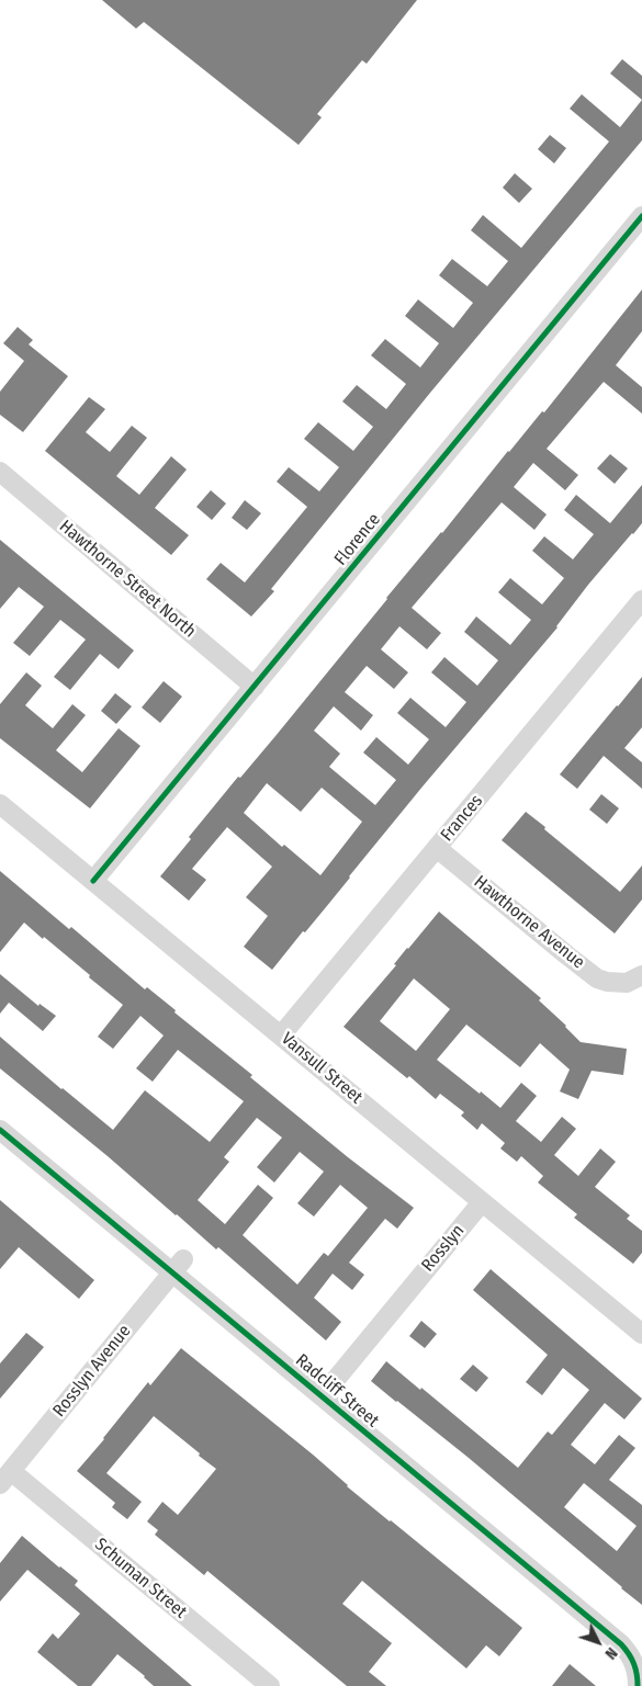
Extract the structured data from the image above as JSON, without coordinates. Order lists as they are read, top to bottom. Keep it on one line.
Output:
{"streets":{"street":["Florence","Hawthorne Street North","Frances","Hawthorne Avenue","Vansull Street","Rosslyn","Rosslyn Avenue","Radcliff Street","Schuman Street"]},"crossings":[["Florence","Hawthorne Street North"],["Florence","Vansull Street"],["Frances","Hawthorne Avenue"],["Frances","Vansull Street"],["Vansull Street","Rosslyn"],["Rosslyn","Radcliff Street"],["Rosslyn Avenue","Radcliff Street"],["Rosslyn Avenue","Schuman Street"]],"north":"bottom right"}
